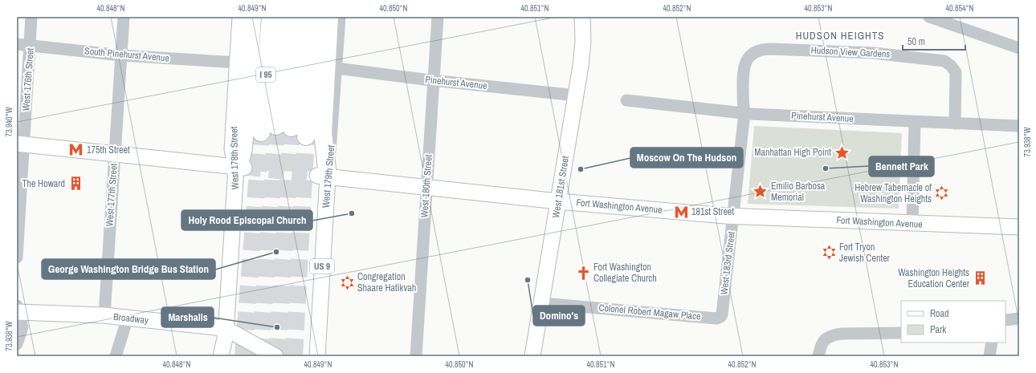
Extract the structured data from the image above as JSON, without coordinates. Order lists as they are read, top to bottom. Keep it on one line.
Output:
{"streets":{"highway":["I 95","US 9"],"main road":["West 178th Street","West 179th Street","West 181st Street","Fort Washington Avenue","Broadway"],"street":["Hudson View Gardens","South Pinehurst Avenue","West 176th Street","Pinehurst Avenue","West 180th Street","West 177th Street","West 183rd Street","Colonel Robert Magaw Place"]},"crossings":[["Hudson View Gardens","Pinehurst Avenue"],["Hudson View Gardens","West 183rd Street"],["South Pinehurst Avenue","West 176th Street"],["South Pinehurst Avenue","West 178th Street"],["South Pinehurst Avenue","West 177th Street"],["Pinehurst Avenue","West 179th Street"],["Pinehurst Avenue","West 180th Street"],["Pinehurst Avenue","West 181st Street"],["Pinehurst Avenue","West 183rd Street"],["West 178th Street","Broadway"],["West 179th Street","Fort Washington Avenue"],["West 179th Street","US 9"],["West 180th Street","Fort Washington Avenue"],["West 181st Street","Fort Washington Avenue"],["West 181st Street","Colonel Robert Magaw Place"],["West 177th Street","Broadway"],["Fort Washington Avenue","West 183rd Street"],["Fort Washington Avenue","US 9"],["West 183rd Street","Colonel Robert Magaw Place"]],"districts":["HUDSON HEIGHTS"],"places":{"metro station":["175th Street","181st Street"],"place":["Manhattan High Point","Emilio Barbosa Memorial"],"other":["Bennett Park","Moscow On The Hudson","Holy Rood Episcopal Church","George Washington Bridge Bus Station","Domino's","Marshalls"],"building":["The Howard","Washington Heights Education Center"],"synagogue":["Hebrew Tabernacle of Washington Heights","Fort Tryon Jewish Center","Congregation Shaare Hatikvah"],"church":["Fort Washington Collegiate Church"]},"legend":["Road","Park"],"scale_bar":"50 m","coordinates":["40.848°N","40.849°N","40.850°N","40.851°N","40.852°N","40.853°N","40.854°N","73.940°W","73.938°W"]}
